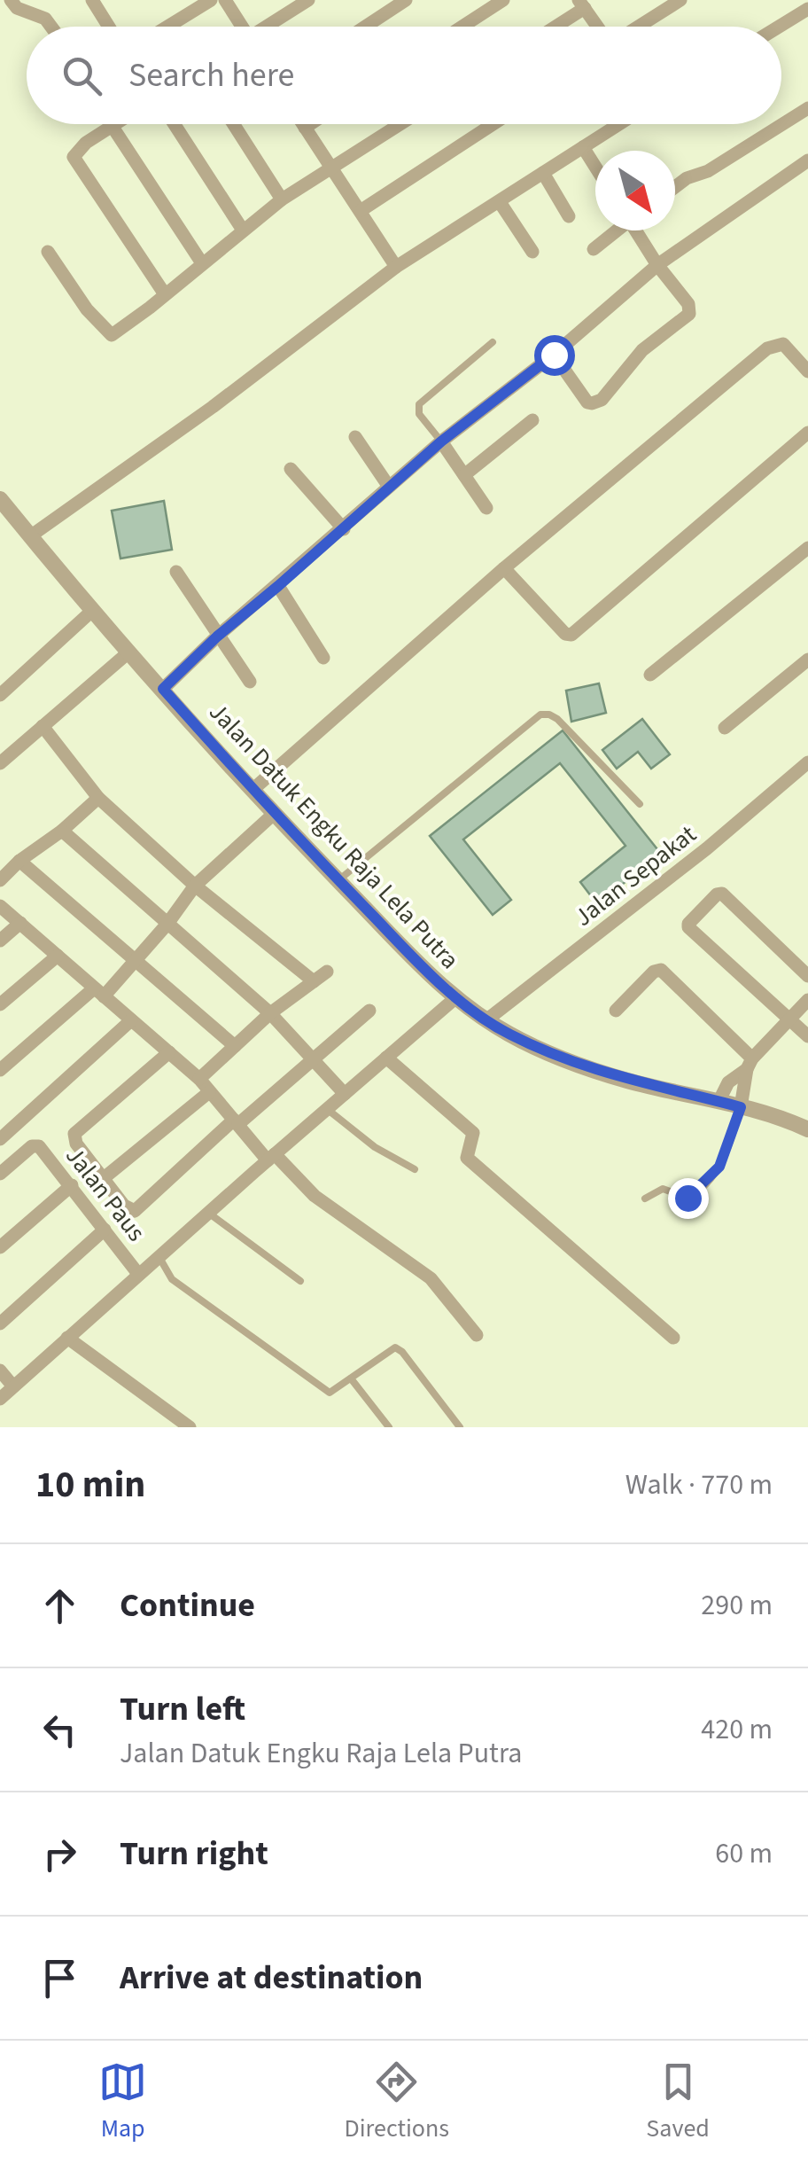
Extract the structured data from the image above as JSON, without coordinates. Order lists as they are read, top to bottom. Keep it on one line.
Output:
{"streets":{"street":["Jalan Datuk Engku Raja Lela Putra","Jalan Sepakat","Jalan Paus"]},"crossings":[["Jalan Datuk Engku Raja Lela Putra","Jalan Sepakat"]],"north":"bottom right","page":{"search":"Search here","heading":["10 min","Walk · 770 m"],"list":[["Continue","290 m"],["Turn left","Jalan Datuk Engku Raja Lela Putra","420 m"],["Turn right","60 m"],"Arrive at destination"],"nav":["Map","Directions","Saved"]}}
